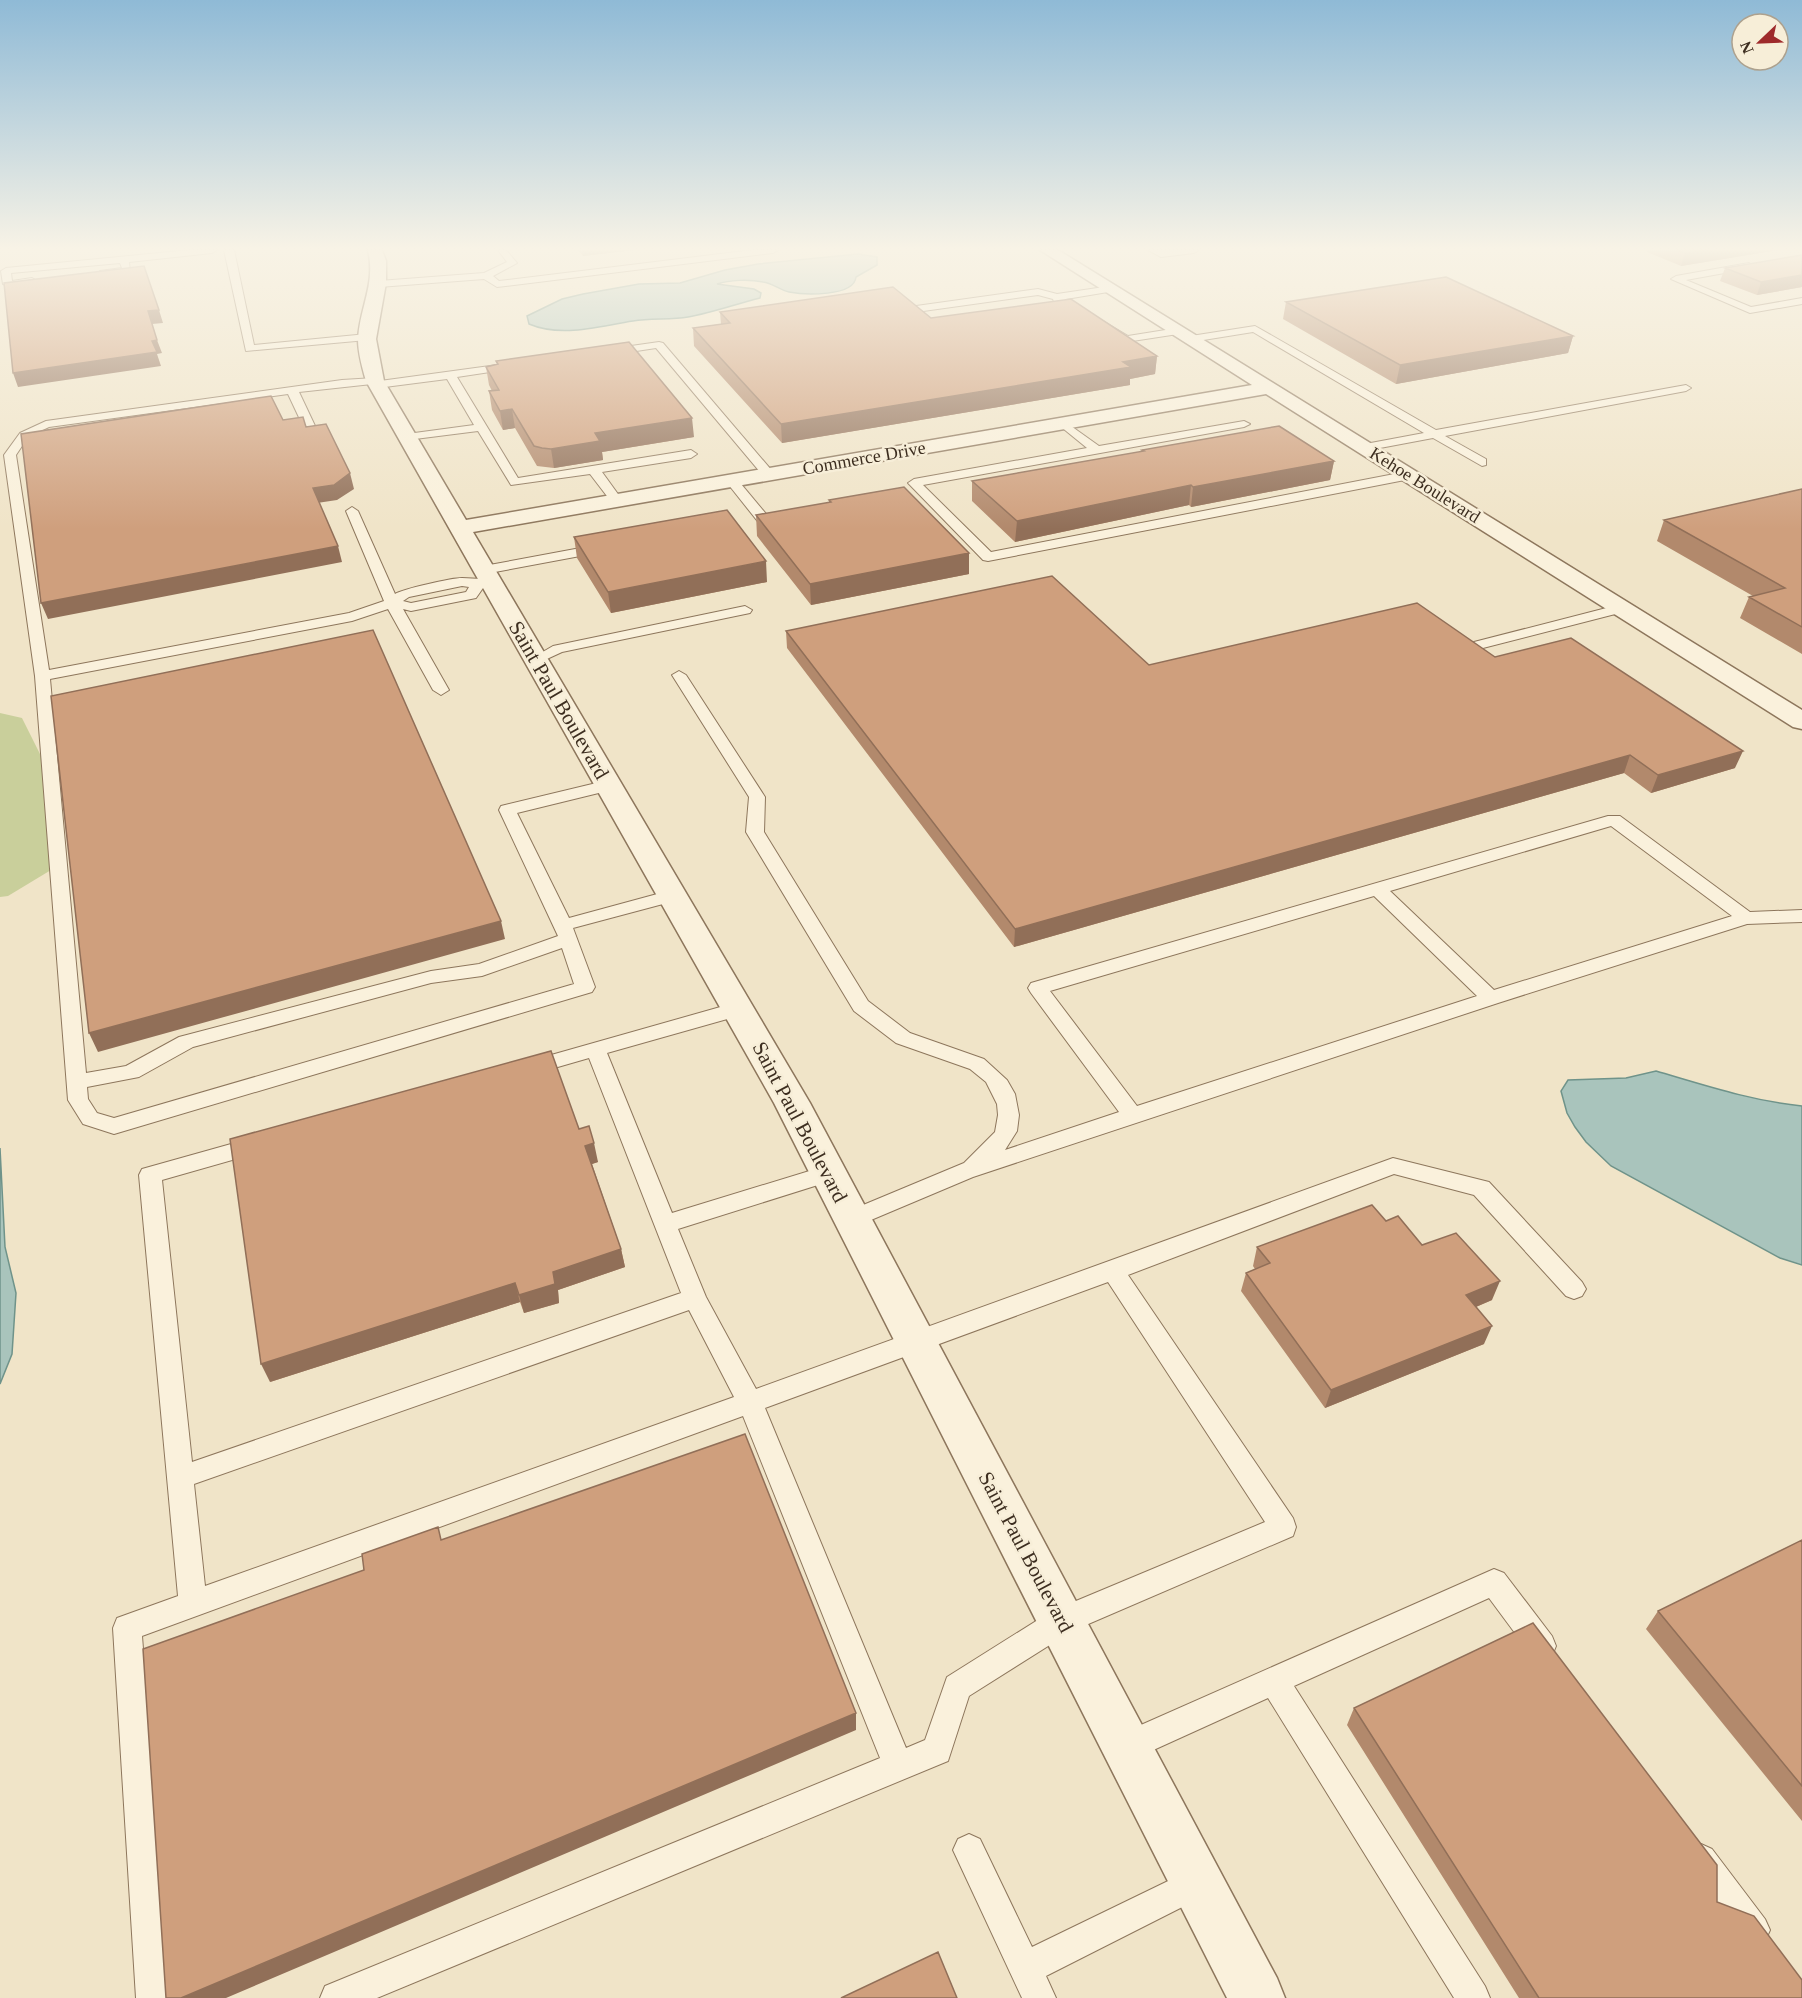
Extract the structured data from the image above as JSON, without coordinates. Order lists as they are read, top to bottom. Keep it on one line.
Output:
{"streets":{"street":["Commerce Drive","Kehoe Boulevard","Saint Paul Boulevard"]},"crossings":[["Commerce Drive","Kehoe Boulevard"],["Commerce Drive","Saint Paul Boulevard"]],"north":"bottom left"}
